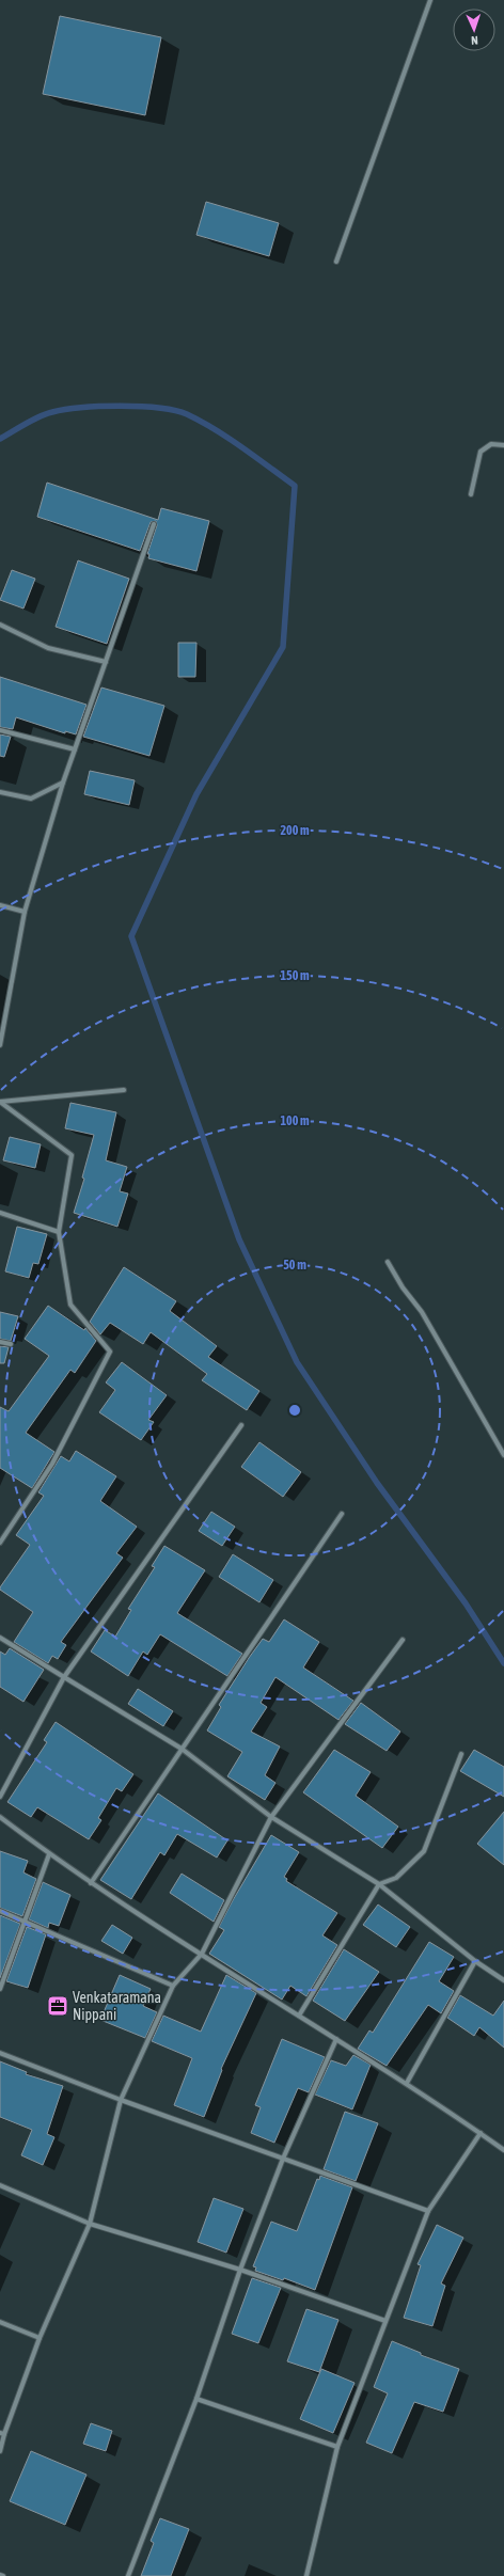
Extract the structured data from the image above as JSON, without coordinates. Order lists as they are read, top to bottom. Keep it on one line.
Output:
{"places":{"office":["Venkataramana Nippani"]},"north":"bottom","rings":["200 m","150 m","100 m","50 m"]}
